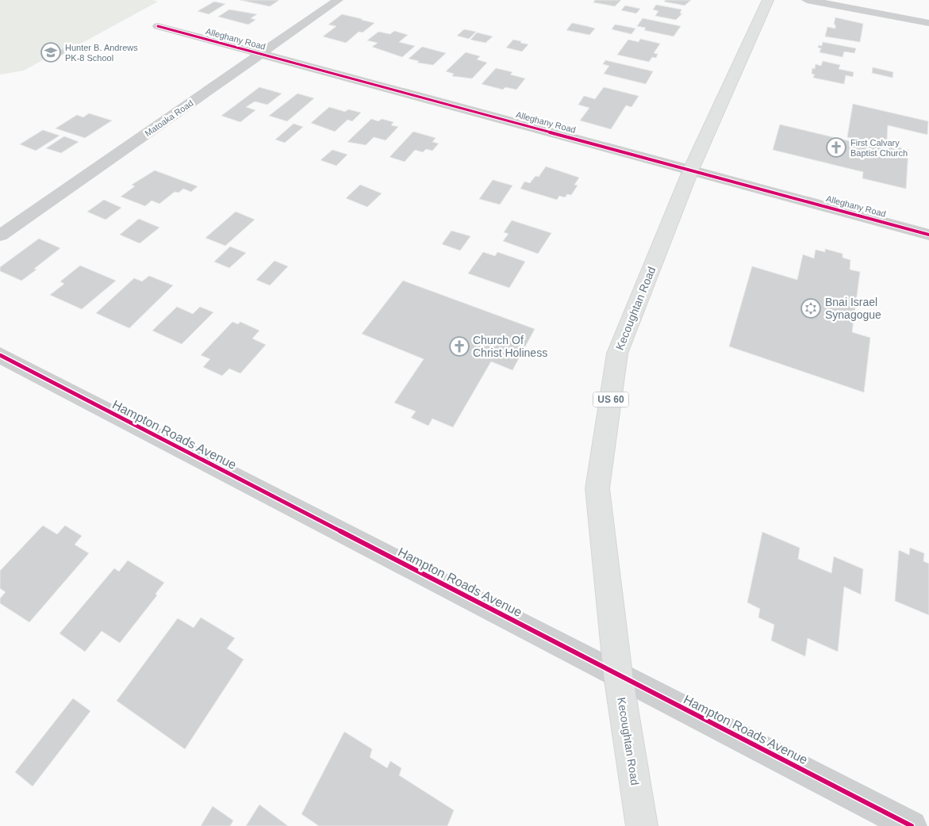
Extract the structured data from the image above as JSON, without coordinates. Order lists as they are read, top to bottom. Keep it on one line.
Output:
{"streets":{"main road":["Kecoughtan Road","US 60"],"street":["Alleghany Road","Matoaka Road","Hampton Roads Avenue"]},"crossings":[["Alleghany Road","Matoaka Road"],["Alleghany Road","Kecoughtan Road"],["Kecoughtan Road","Hampton Roads Avenue"]],"places":{"school or university":["Hunter B. Andrews PK-8 School"],"church":["First Calvary Baptist Church","Church Of Christ Holiness"],"synagogue":["Bnai Israel Synagogue"]}}
